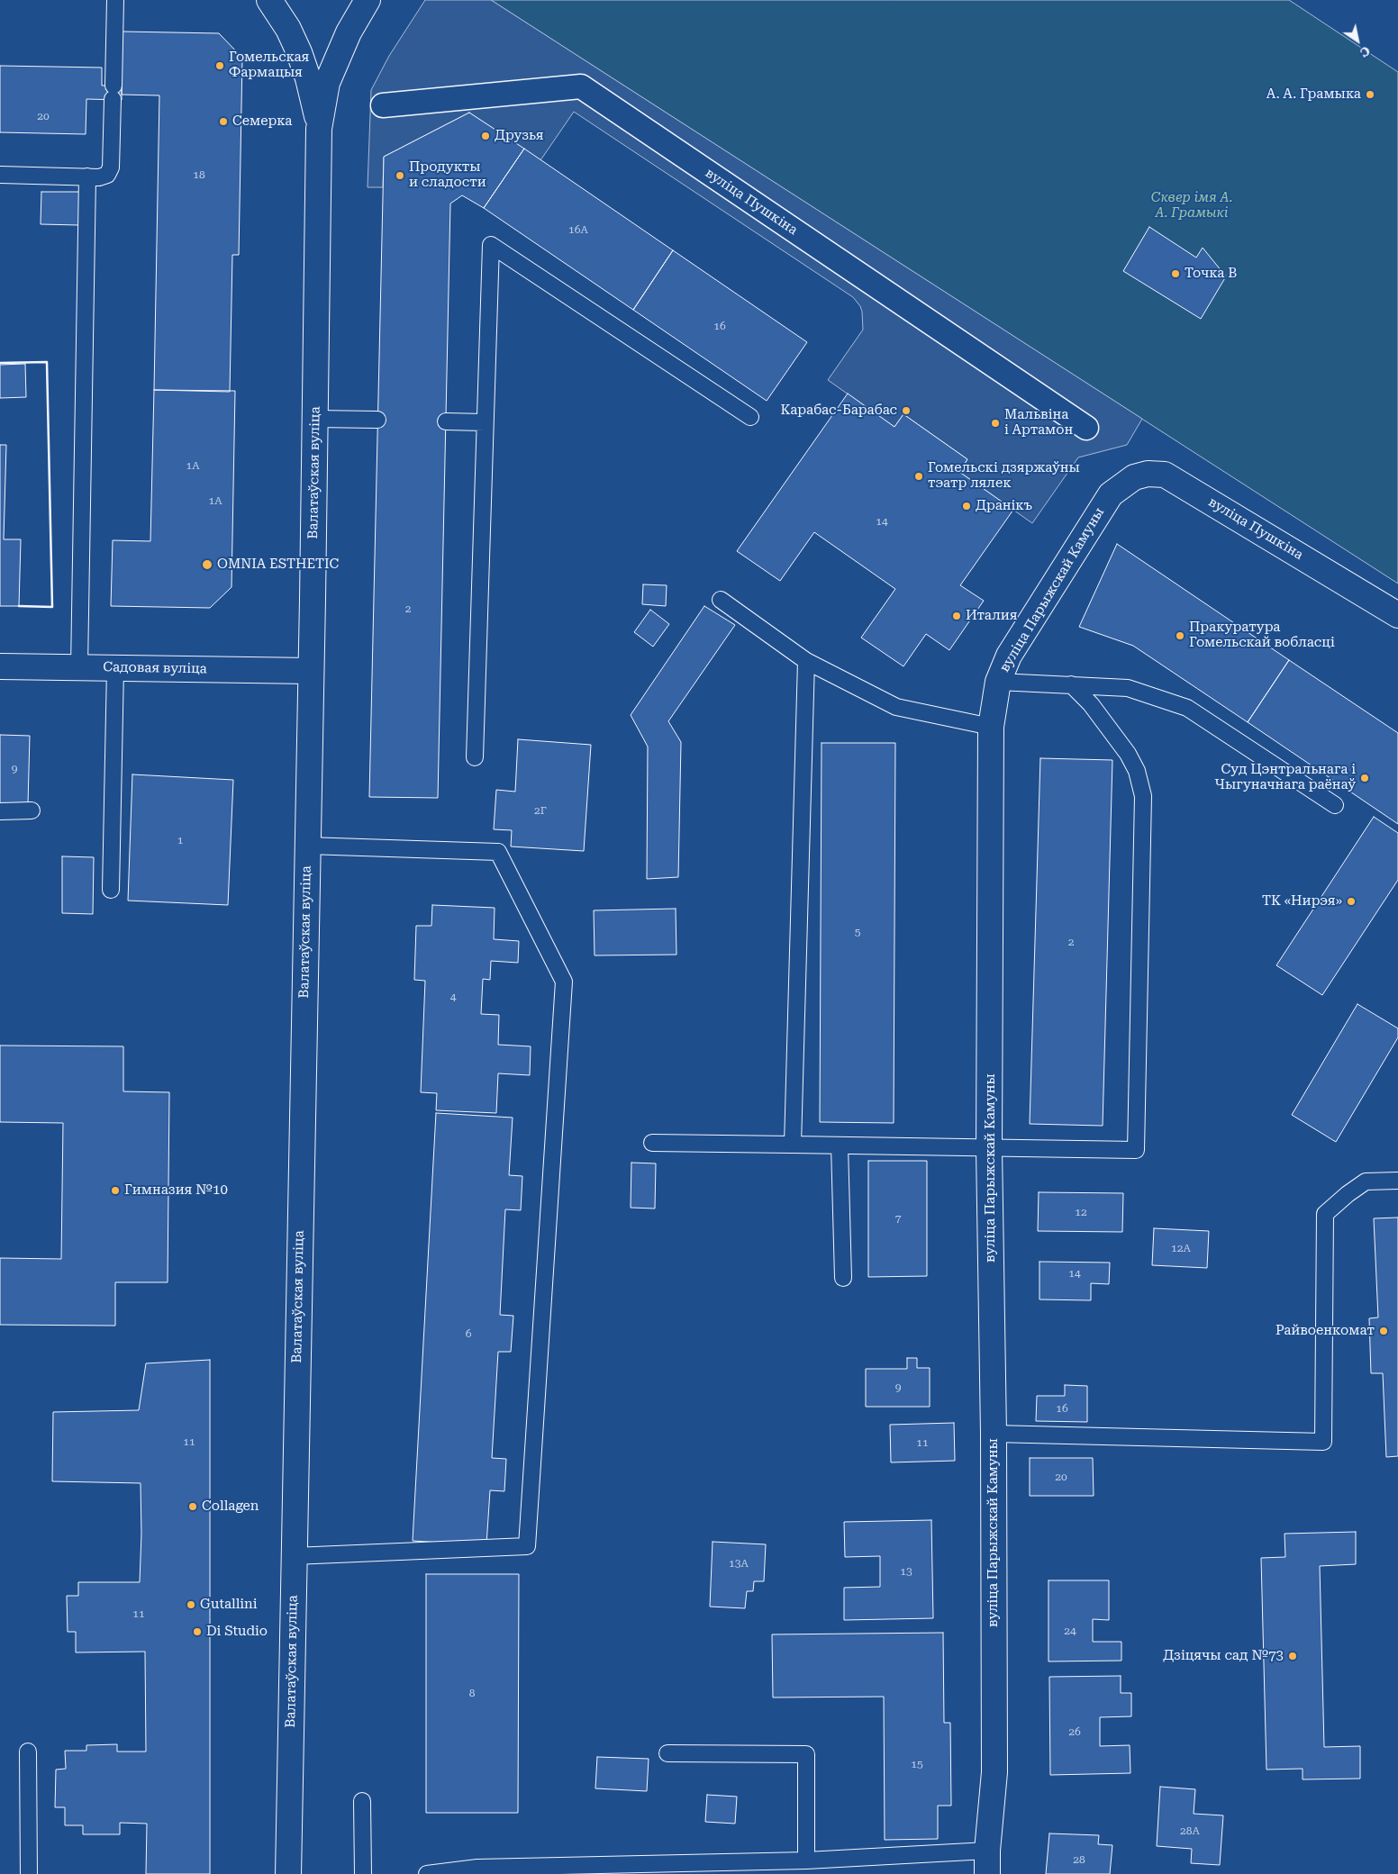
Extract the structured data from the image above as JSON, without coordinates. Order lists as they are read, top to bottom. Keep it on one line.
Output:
{"streets":{"street":["вуліца Пушкіна","Валатаўская вуліца","вуліца Парыжскай Камуны","Садовая вуліца"]},"crossings":[["вуліца Пушкіна","вуліца Парыжскай Камуны"],["Валатаўская вуліца","Садовая вуліца"]],"parks":["Сквер імя А. А. Грамыкі"],"places":["Гомельская Фармацыя","А. А. Грамыка","Семерка","Друзья","Продукты и сладости","Точка В","Карабас-Барабас","Мальвіна і Артамон","Гомельскі дзяржаўны тэатр лялек","Дранікъ","OMNIA ESTHETIC","Италия","Пракуратура Гомельскай вобласці","Суд Цэнтральнага і Чыгуначнага раёнаў","ТК «Нирэя»","Гимназия №10","Райвоенкомат","Collagen","Gutallini","Di Studio","Дзіцячы сад №73"],"house_numbers":["20","18","16А","16","1А","1А","14","2","9","2Г","1","5","2","4","12","7","12А","14","6","9","16","11","11","20","13А","13","11","24","8","26","15","28А","28"],"north":"bottom right"}
